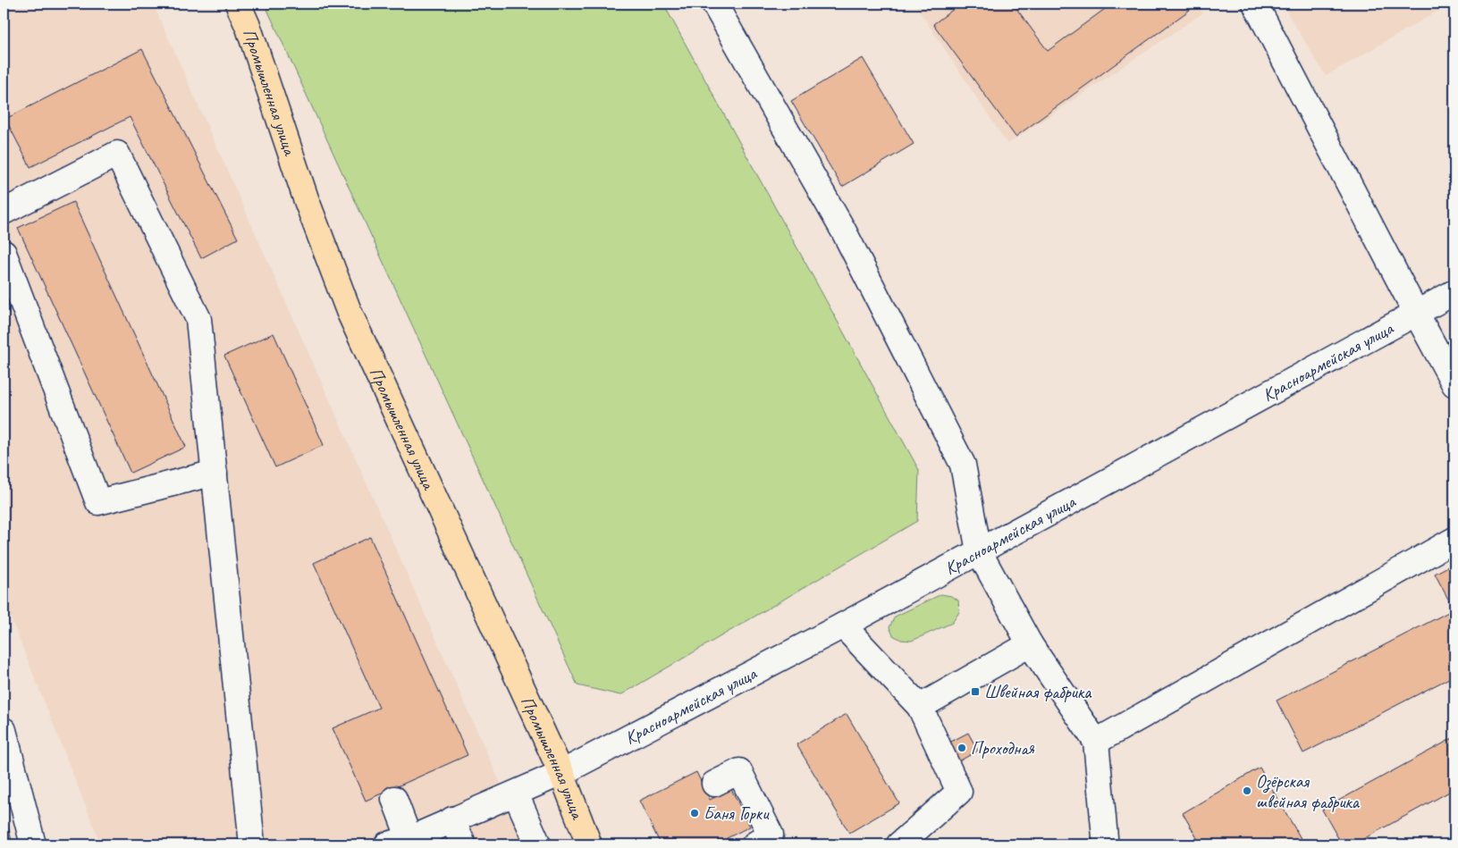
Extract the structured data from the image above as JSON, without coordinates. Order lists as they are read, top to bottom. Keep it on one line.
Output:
{"streets":{"main road":["Промышленная улица"],"street":["Красноармейская улица"]},"crossings":[["Промышленная улица","Красноармейская улица"]],"places":{"transit":["Швейная фабрика"],"other":["Проходная","Озёрская швейная фабрика","Баня Горки"]}}
